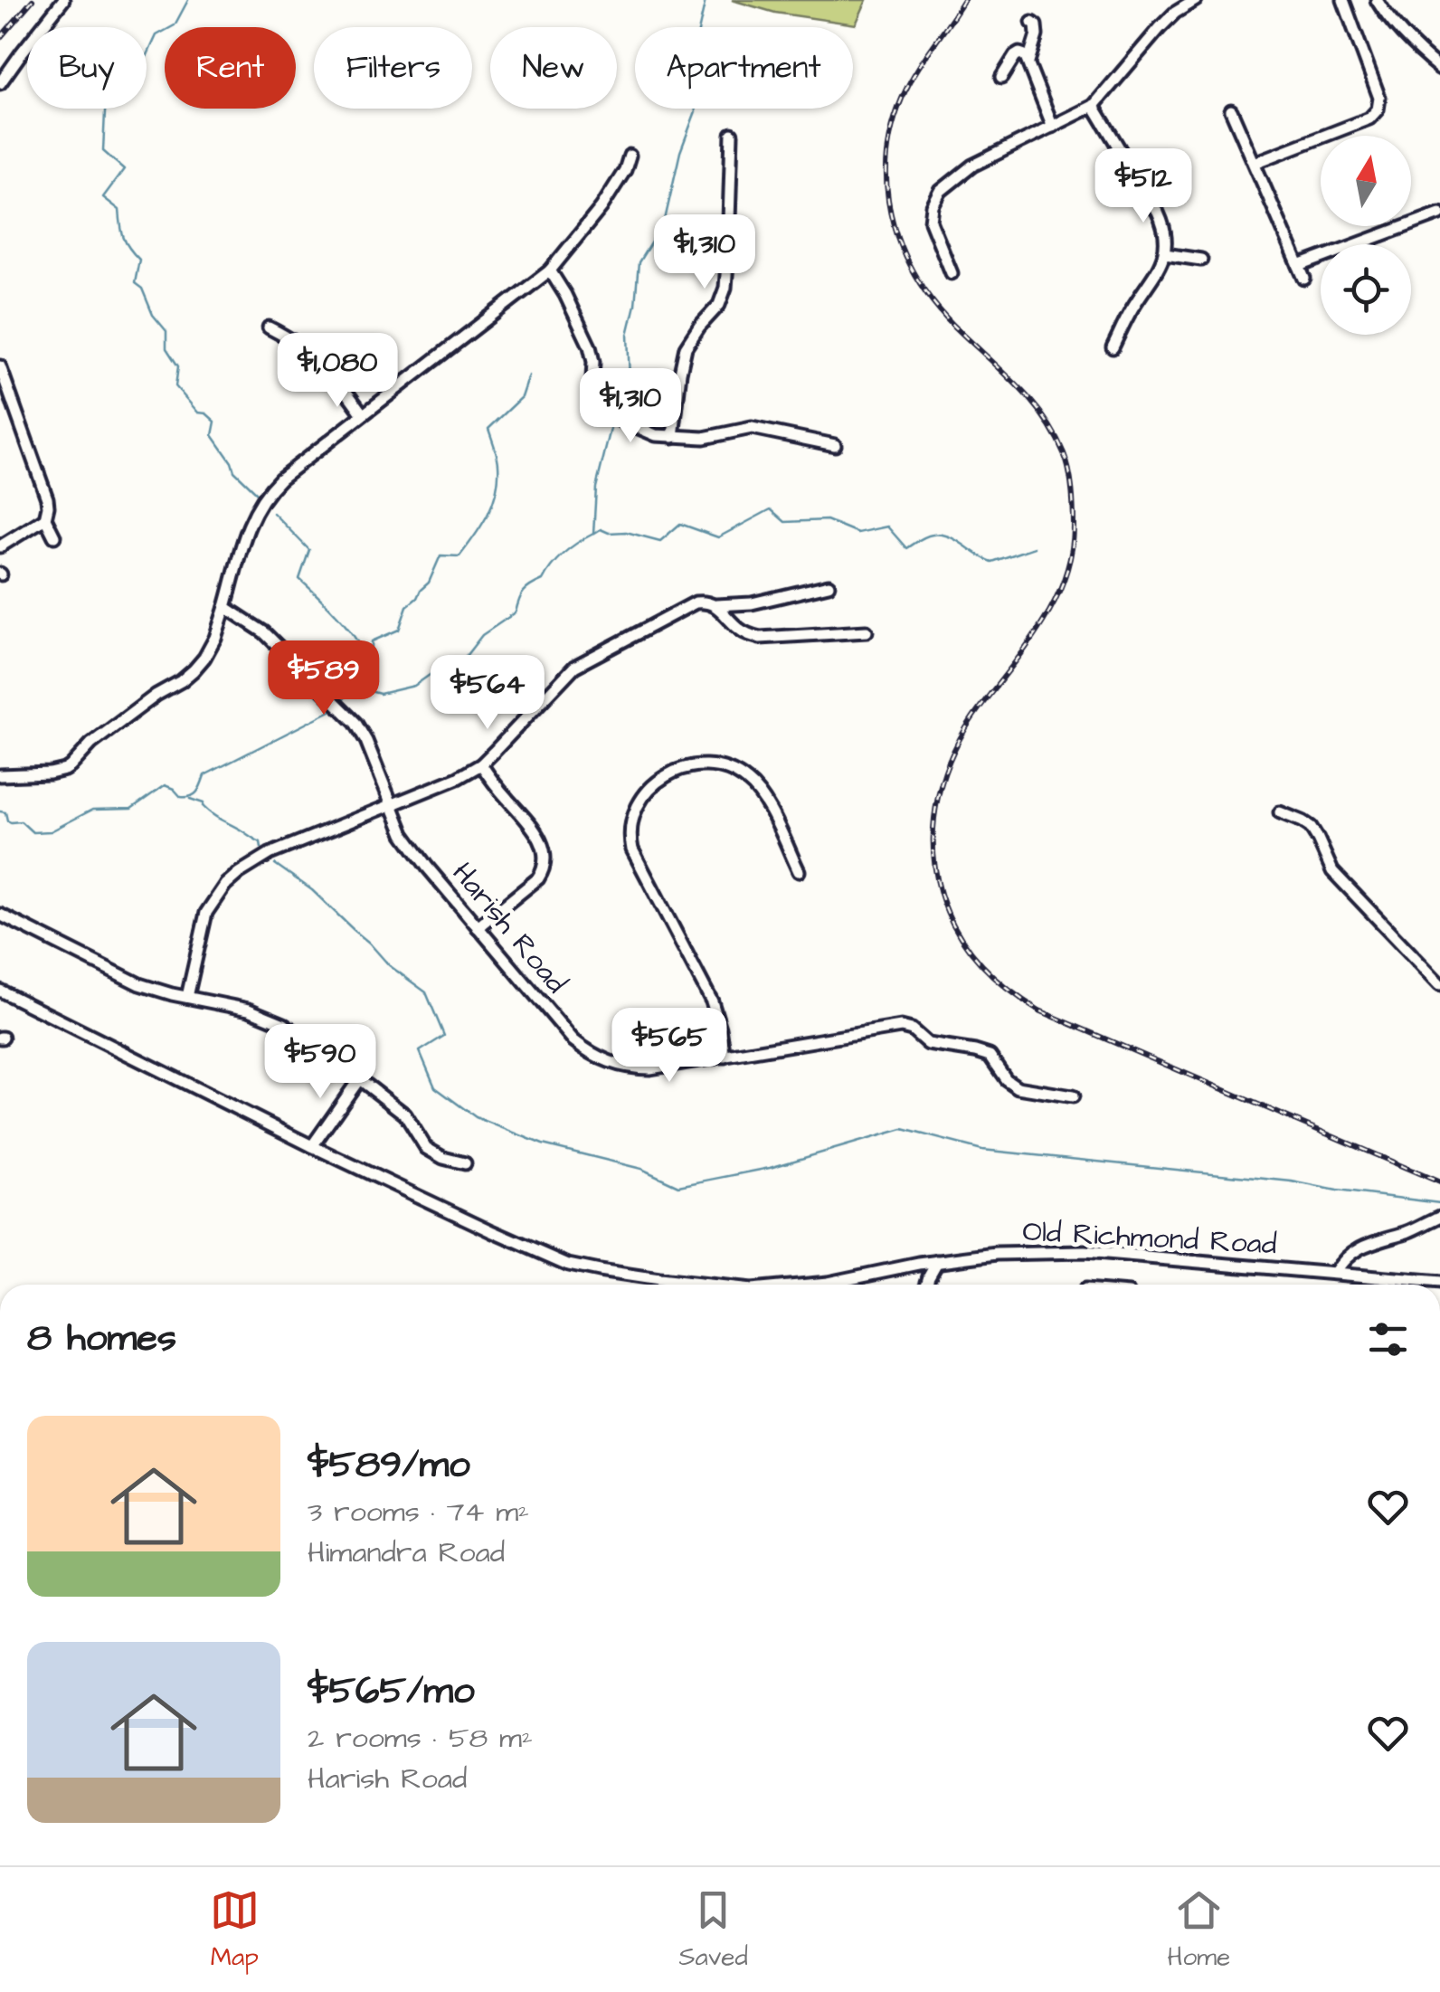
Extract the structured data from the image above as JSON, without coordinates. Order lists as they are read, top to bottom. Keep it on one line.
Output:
{"streets":{"street":["Harish Road","Old Richmond Road"]},"north":"top","page":{"chip":["Buy","Rent","Filters","New","Apartment"],"price":["$512","$1,310","$1,080","$1,310","$589","$564","$565","$590"],"heading":"8 homes","list":[{"name":"$589/mo","note":"3 rooms · 74 m² · Himandra Road"},{"name":"$565/mo","note":"2 rooms · 58 m² · Harish Road"}],"tabs":["Map","Saved","Home"]}}
